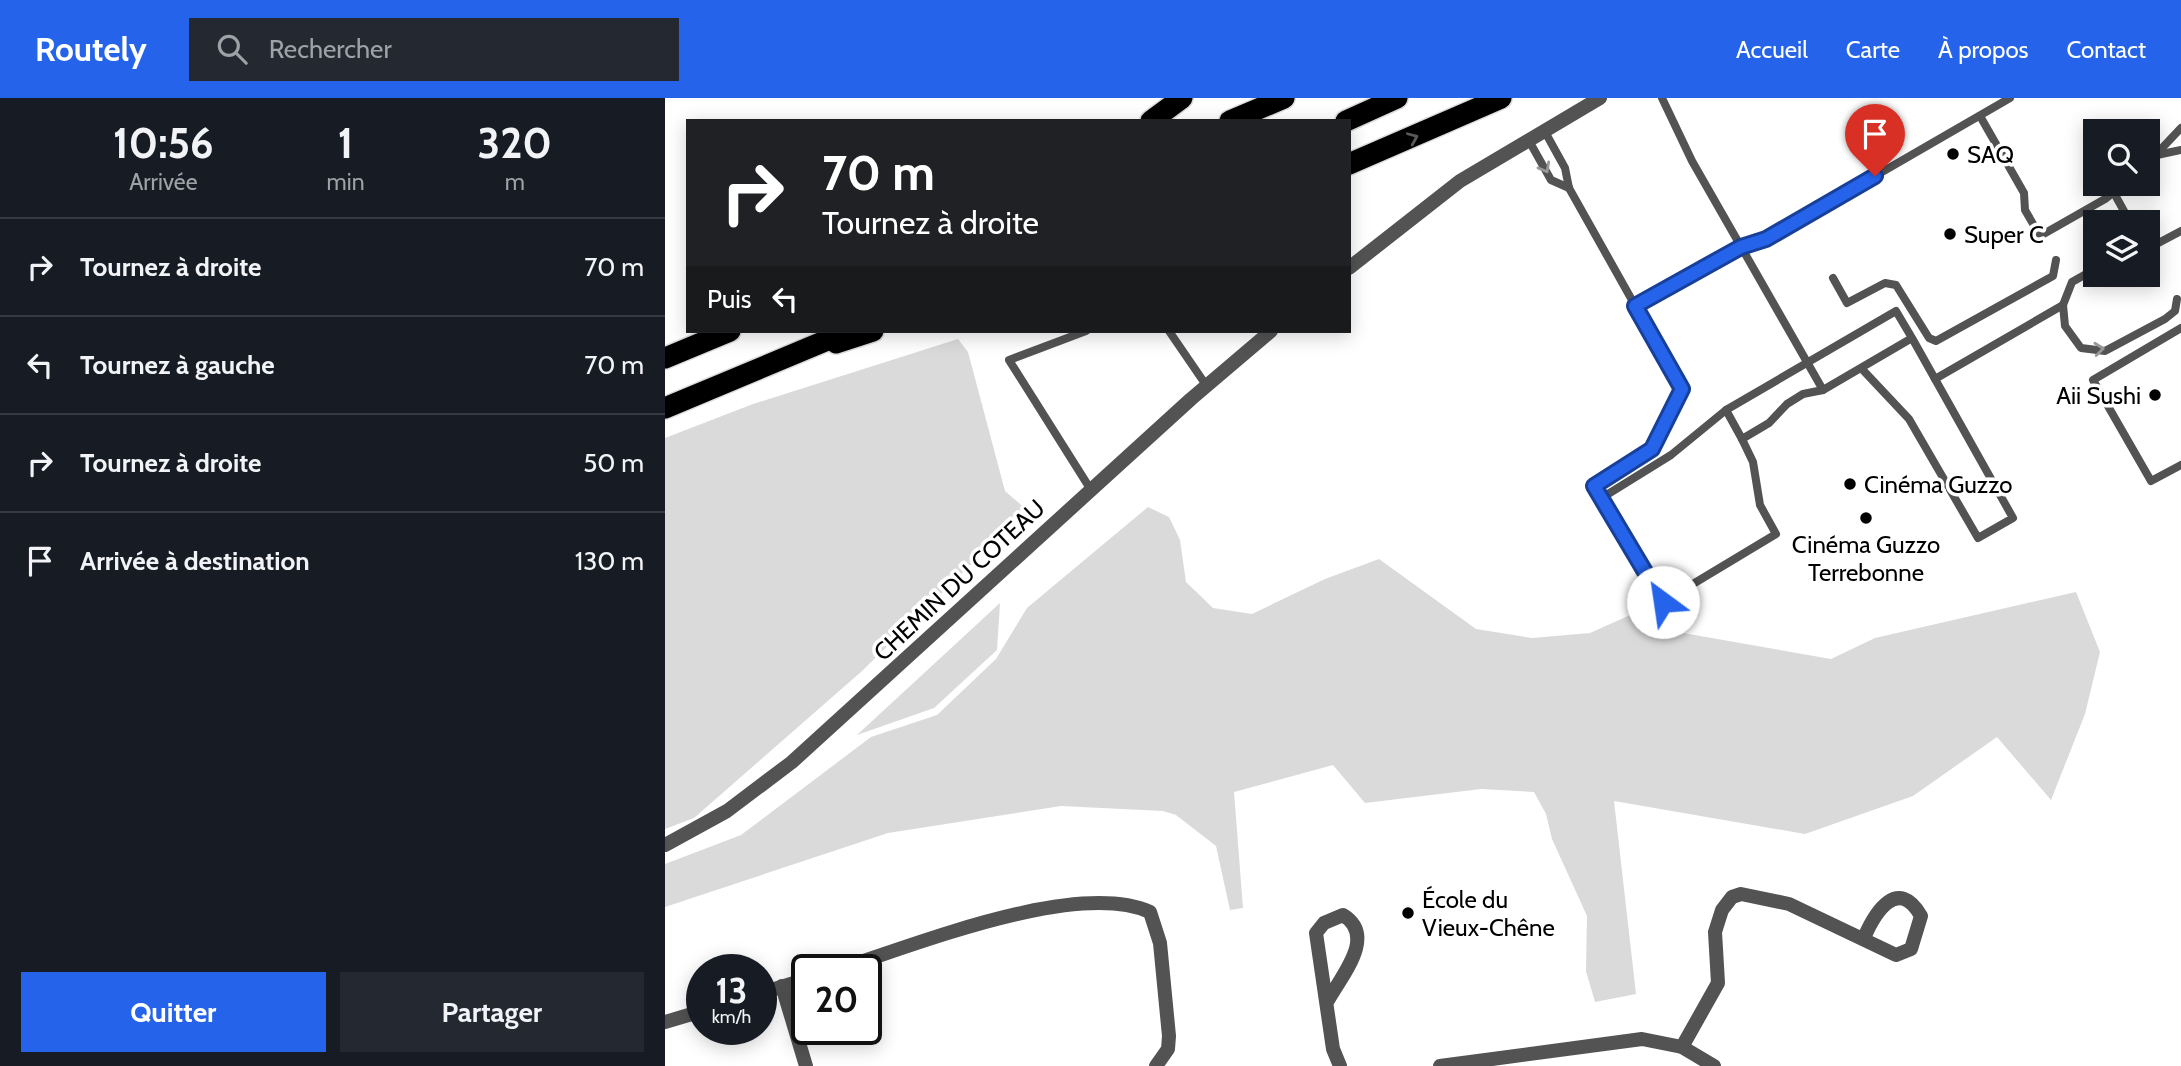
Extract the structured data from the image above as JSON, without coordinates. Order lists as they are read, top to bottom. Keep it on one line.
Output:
{"streets":{"street":["CHEMIN DU COTEAU"]},"places":["SAQ","Super C","Aii Sushi","Cinéma Guzzo","Cinéma Guzzo Terrebonne","École du Vieux-Chêne"],"page":{"header":"Routely","search":"Rechercher","nav":["Accueil","Carte","À propos","Contact"],"eta":["10:56","Arrivée","1","min","320","m"],"turn":["70 m","Tournez à droite"],"list":[{"name":"Tournez à droite","value":"70 m"},{"name":"Tournez à gauche","value":"70 m"},{"name":"Tournez à droite","value":"50 m"},{"name":"Arrivée à destination","value":"130 m"}],"then":"Puis","speed":"13 km/h","limit":"20","buttons":["Quitter","Partager"]}}
